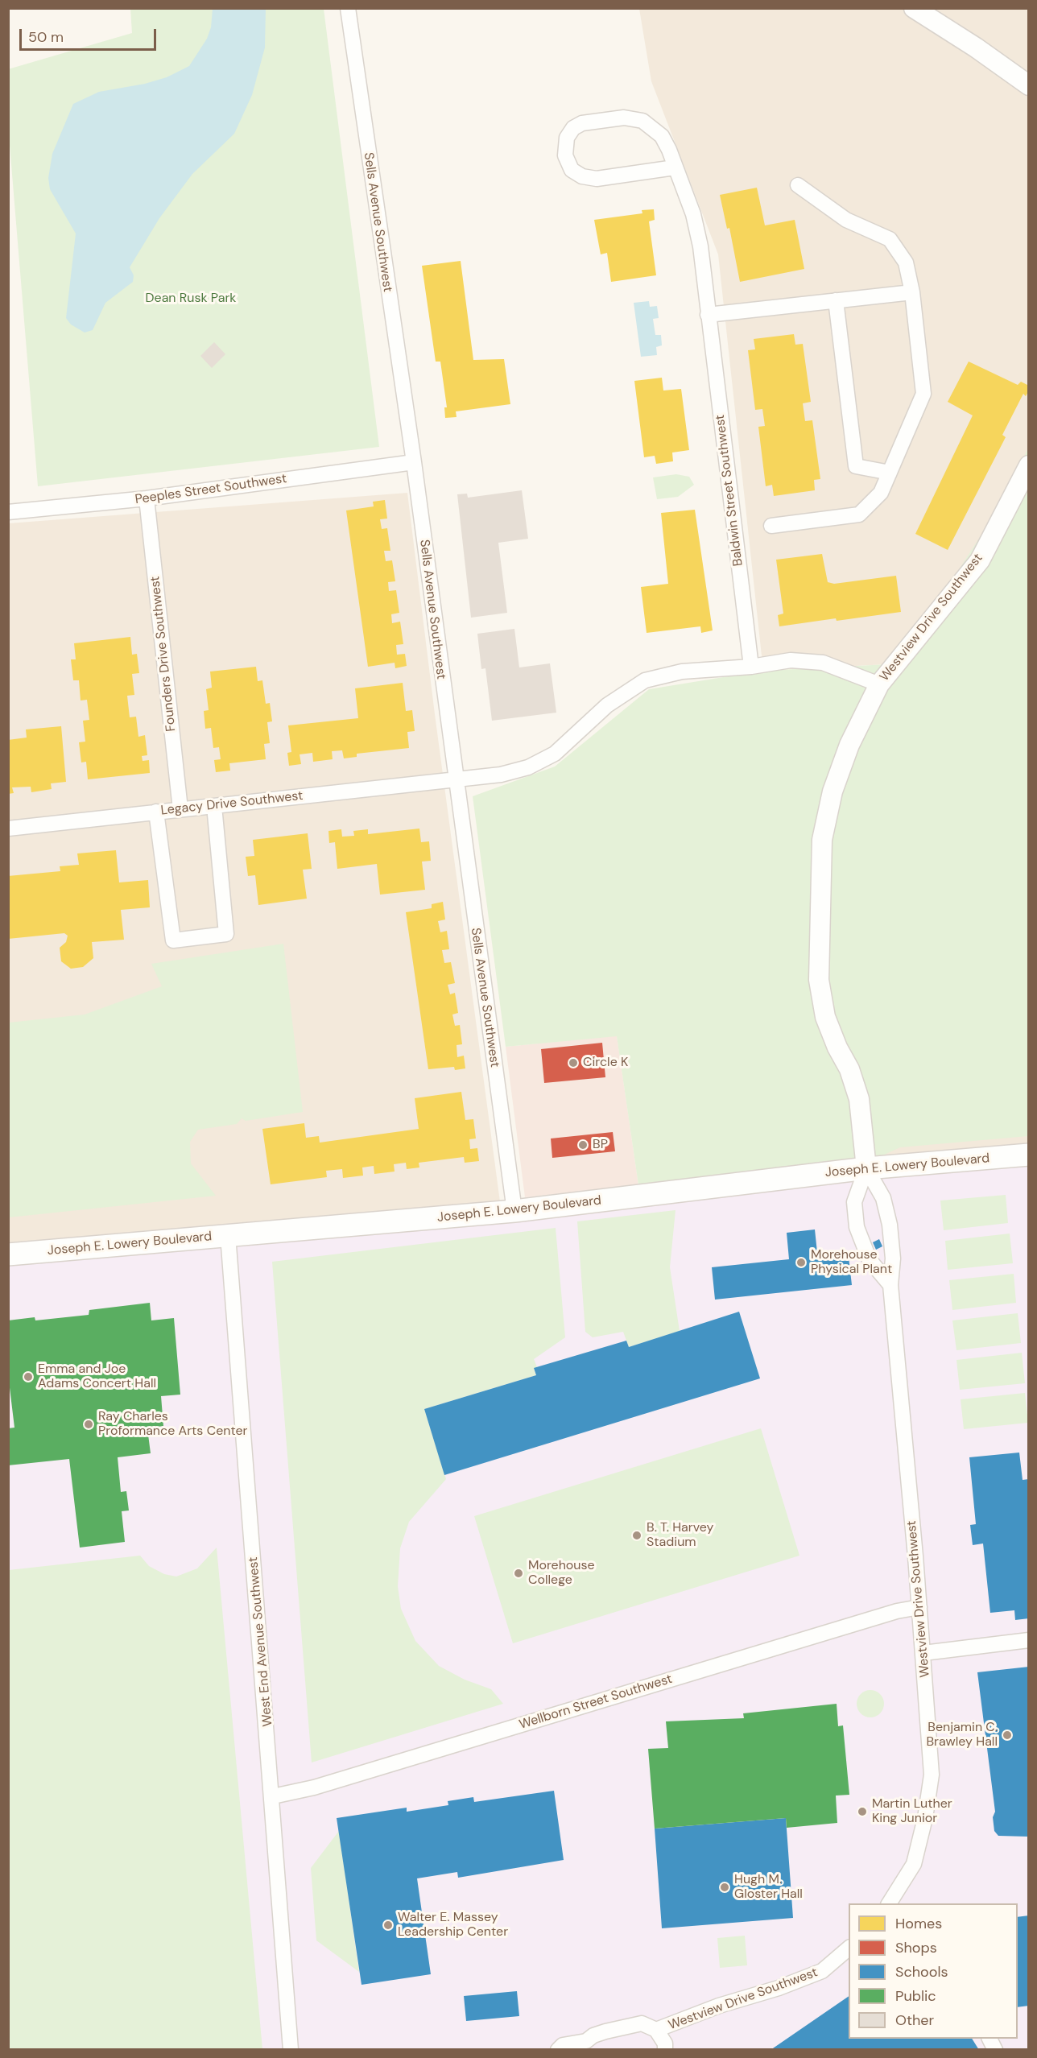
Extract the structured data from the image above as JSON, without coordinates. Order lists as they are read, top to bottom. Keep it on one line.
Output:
{"streets":{"main road":["Joseph E. Lowery Boulevard"],"street":["Sells Avenue Southwest","Peeples Street Southwest","Baldwin Street Southwest","Westview Drive Southwest","Founders Drive Southwest","Legacy Drive Southwest","West End Avenue Southwest","Wellborn Street Southwest"]},"crossings":[["Sells Avenue Southwest","Peeples Street Southwest"],["Sells Avenue Southwest","Legacy Drive Southwest"],["Sells Avenue Southwest","Joseph E. Lowery Boulevard"],["Peeples Street Southwest","Founders Drive Southwest"],["Baldwin Street Southwest","Legacy Drive Southwest"],["Westview Drive Southwest","Legacy Drive Southwest"],["Westview Drive Southwest","Joseph E. Lowery Boulevard"],["Westview Drive Southwest","Wellborn Street Southwest"],["Founders Drive Southwest","Legacy Drive Southwest"],["Joseph E. Lowery Boulevard","West End Avenue Southwest"],["West End Avenue Southwest","Wellborn Street Southwest"]],"parks":["Dean Rusk Park"],"places":["Circle K","BP","Morehouse Physical Plant","Emma and Joe Adams Concert Hall","Ray Charles Proformance Arts Center","B. T. Harvey Stadium","Morehouse College","Benjamin C. Brawley Hall","Martin Luther King Junior","Hugh M. Gloster Hall","Walter E. Massey Leadership Center"],"legend":["Homes","Shops","Schools","Public","Other"],"scale_bar":"50 m"}
